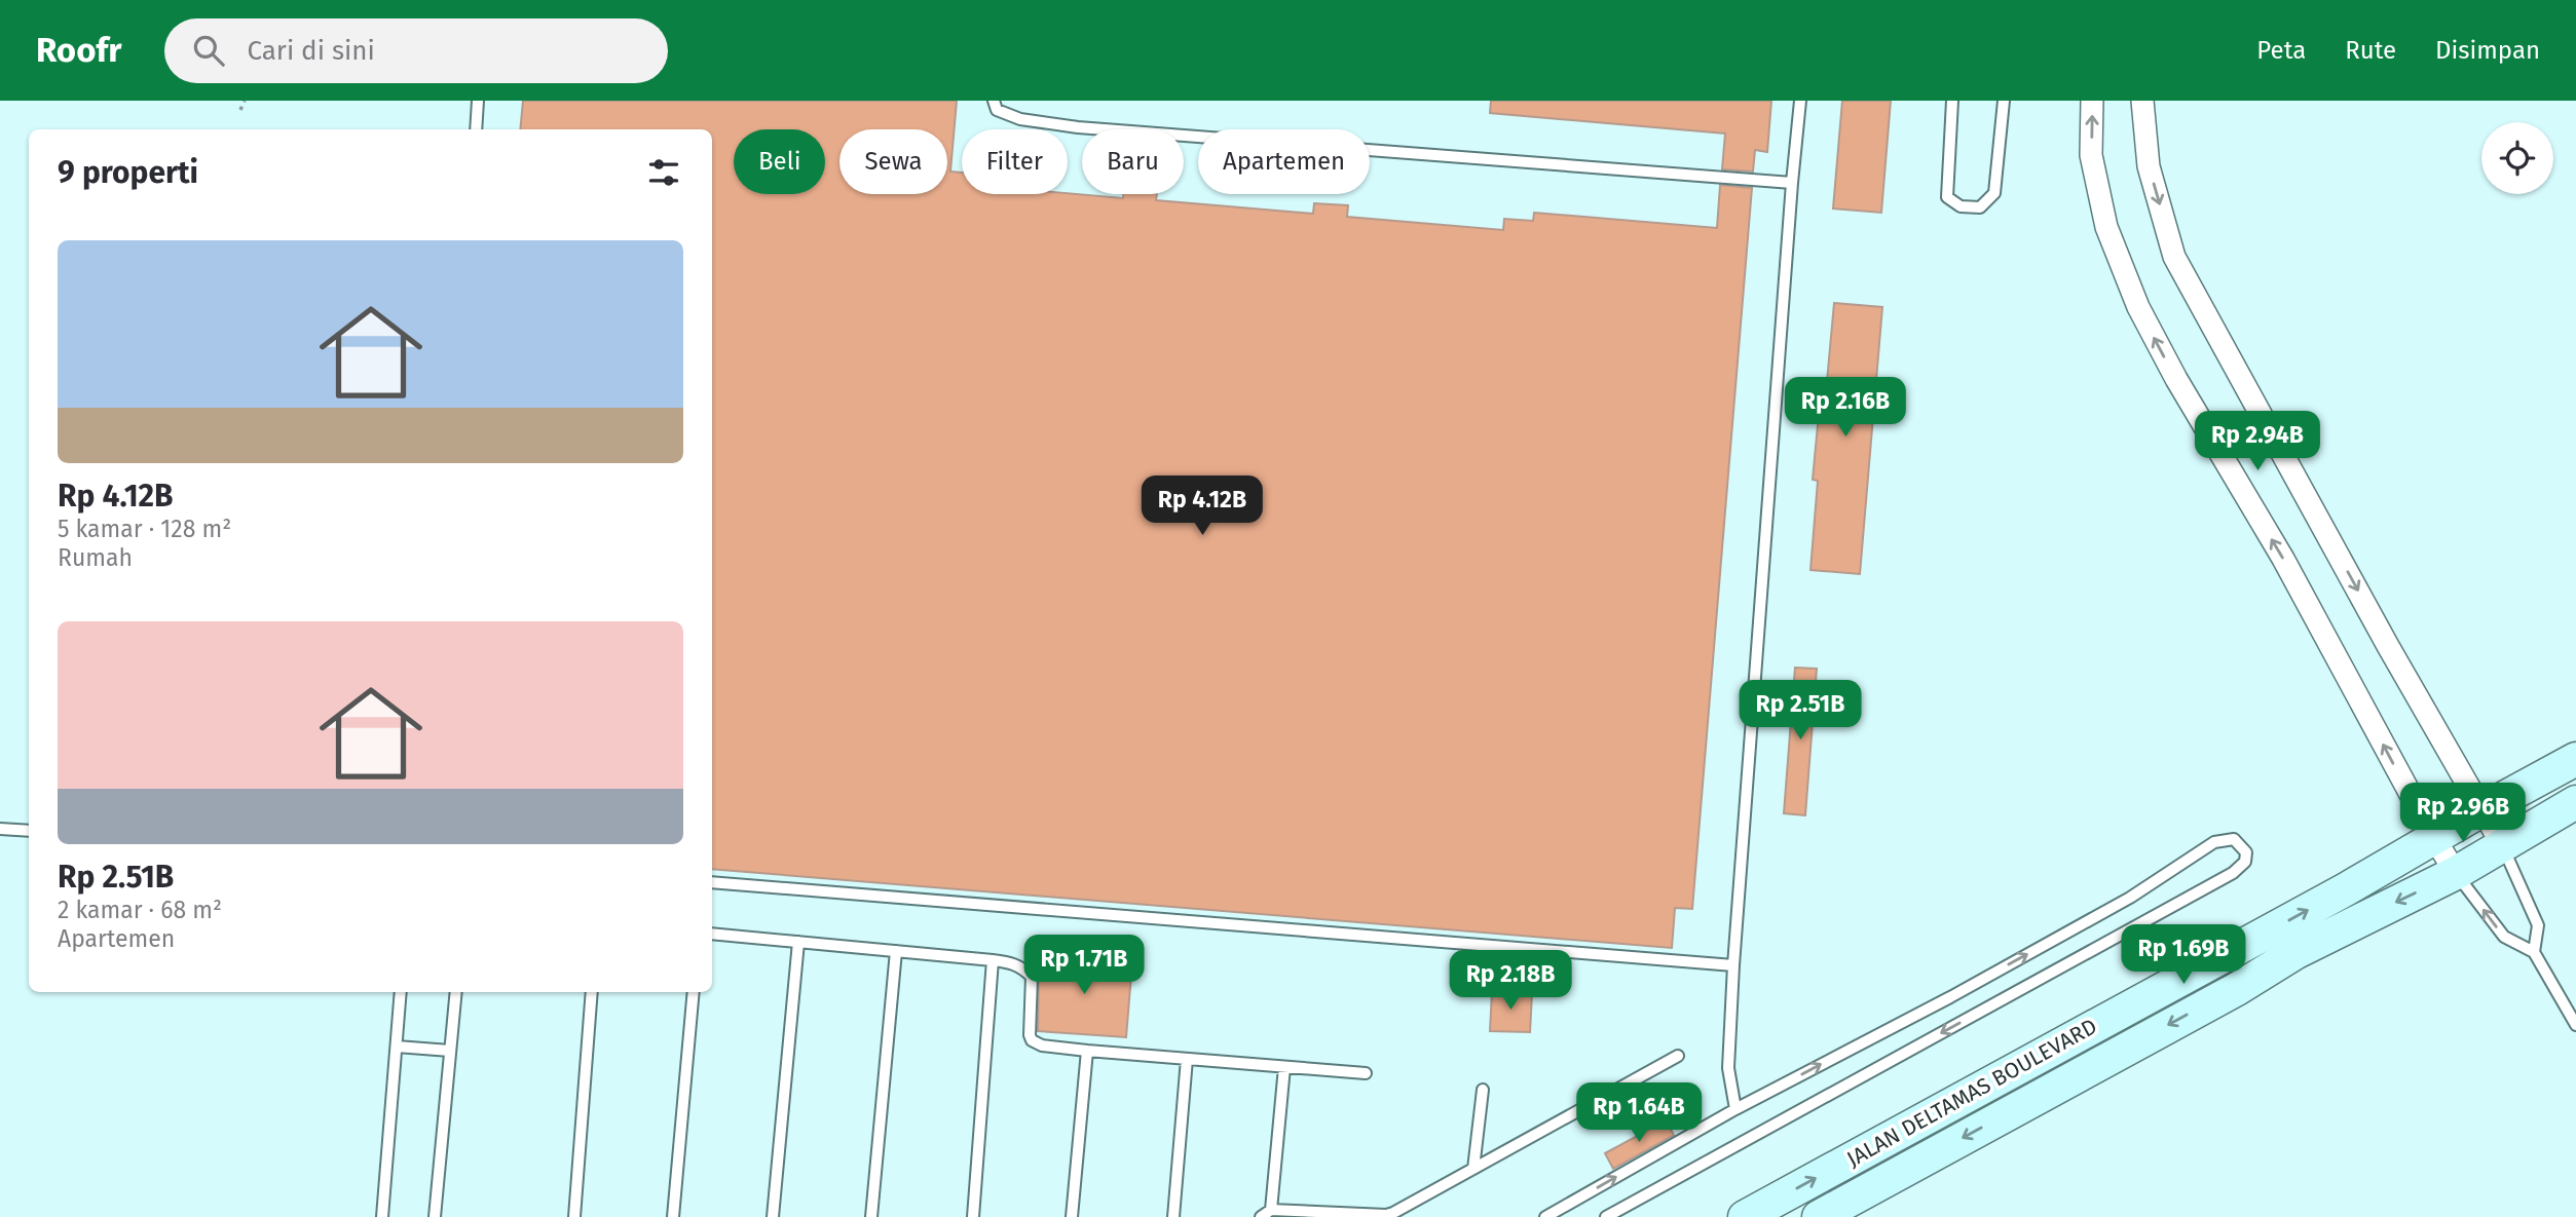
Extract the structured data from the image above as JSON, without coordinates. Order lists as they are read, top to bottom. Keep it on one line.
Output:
{"streets":{"street":["JALAN DELTAMAS BOULEVARD"]},"page":{"header":"Roofr","search":"Cari di sini","nav":["Peta","Rute","Disimpan"],"chip":["Beli","Sewa","Filter","Baru","Apartemen"],"heading":"9 properti","list":[{"name":"Rp 4.12B","note":"5 kamar · 128 m² · Rumah"},{"name":"Rp 2.51B","note":"2 kamar · 68 m² · Apartemen"}],"price":["Rp 2.16B","Rp 2.94B","Rp 4.12B","Rp 2.51B","Rp 2.96B","Rp 1.69B","Rp 1.71B","Rp 2.18B","Rp 1.64B"]}}
